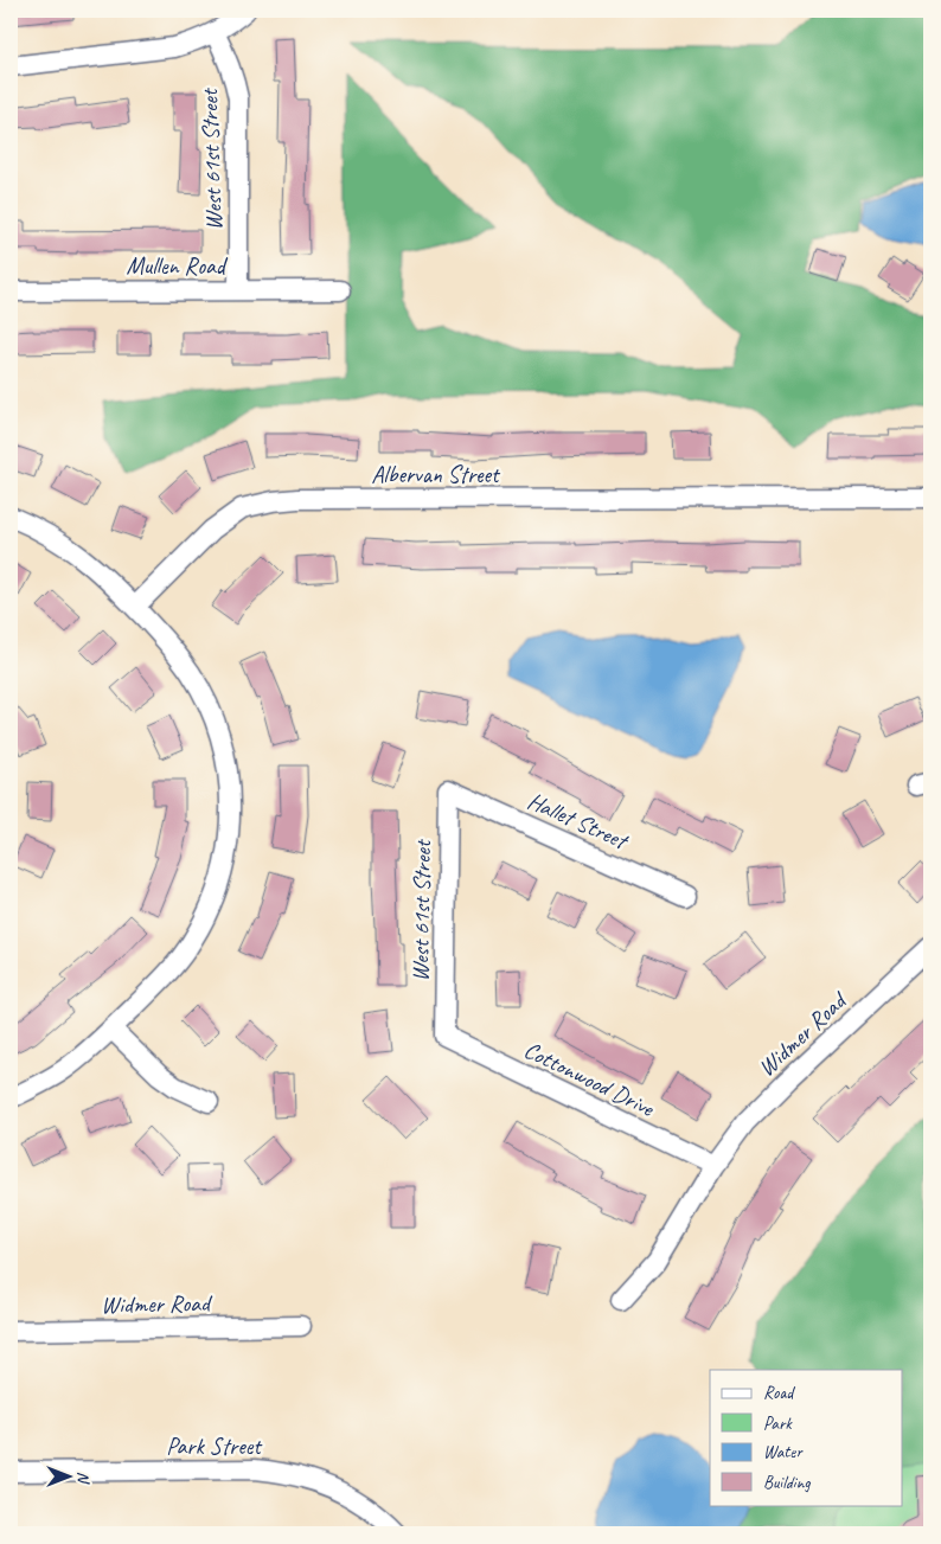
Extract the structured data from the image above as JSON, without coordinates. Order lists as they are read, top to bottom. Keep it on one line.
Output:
{"streets":{"street":["West 61st Street","Mullen Road","Albervan Street","Hallet Street","Widmer Road","Cottonwood Drive","Park Street"]},"crossings":[["West 61st Street","Mullen Road"],["West 61st Street","Hallet Street"],["West 61st Street","Cottonwood Drive"],["Widmer Road","Cottonwood Drive"]],"legend":["Road","Park","Water","Building"],"north":"right"}
